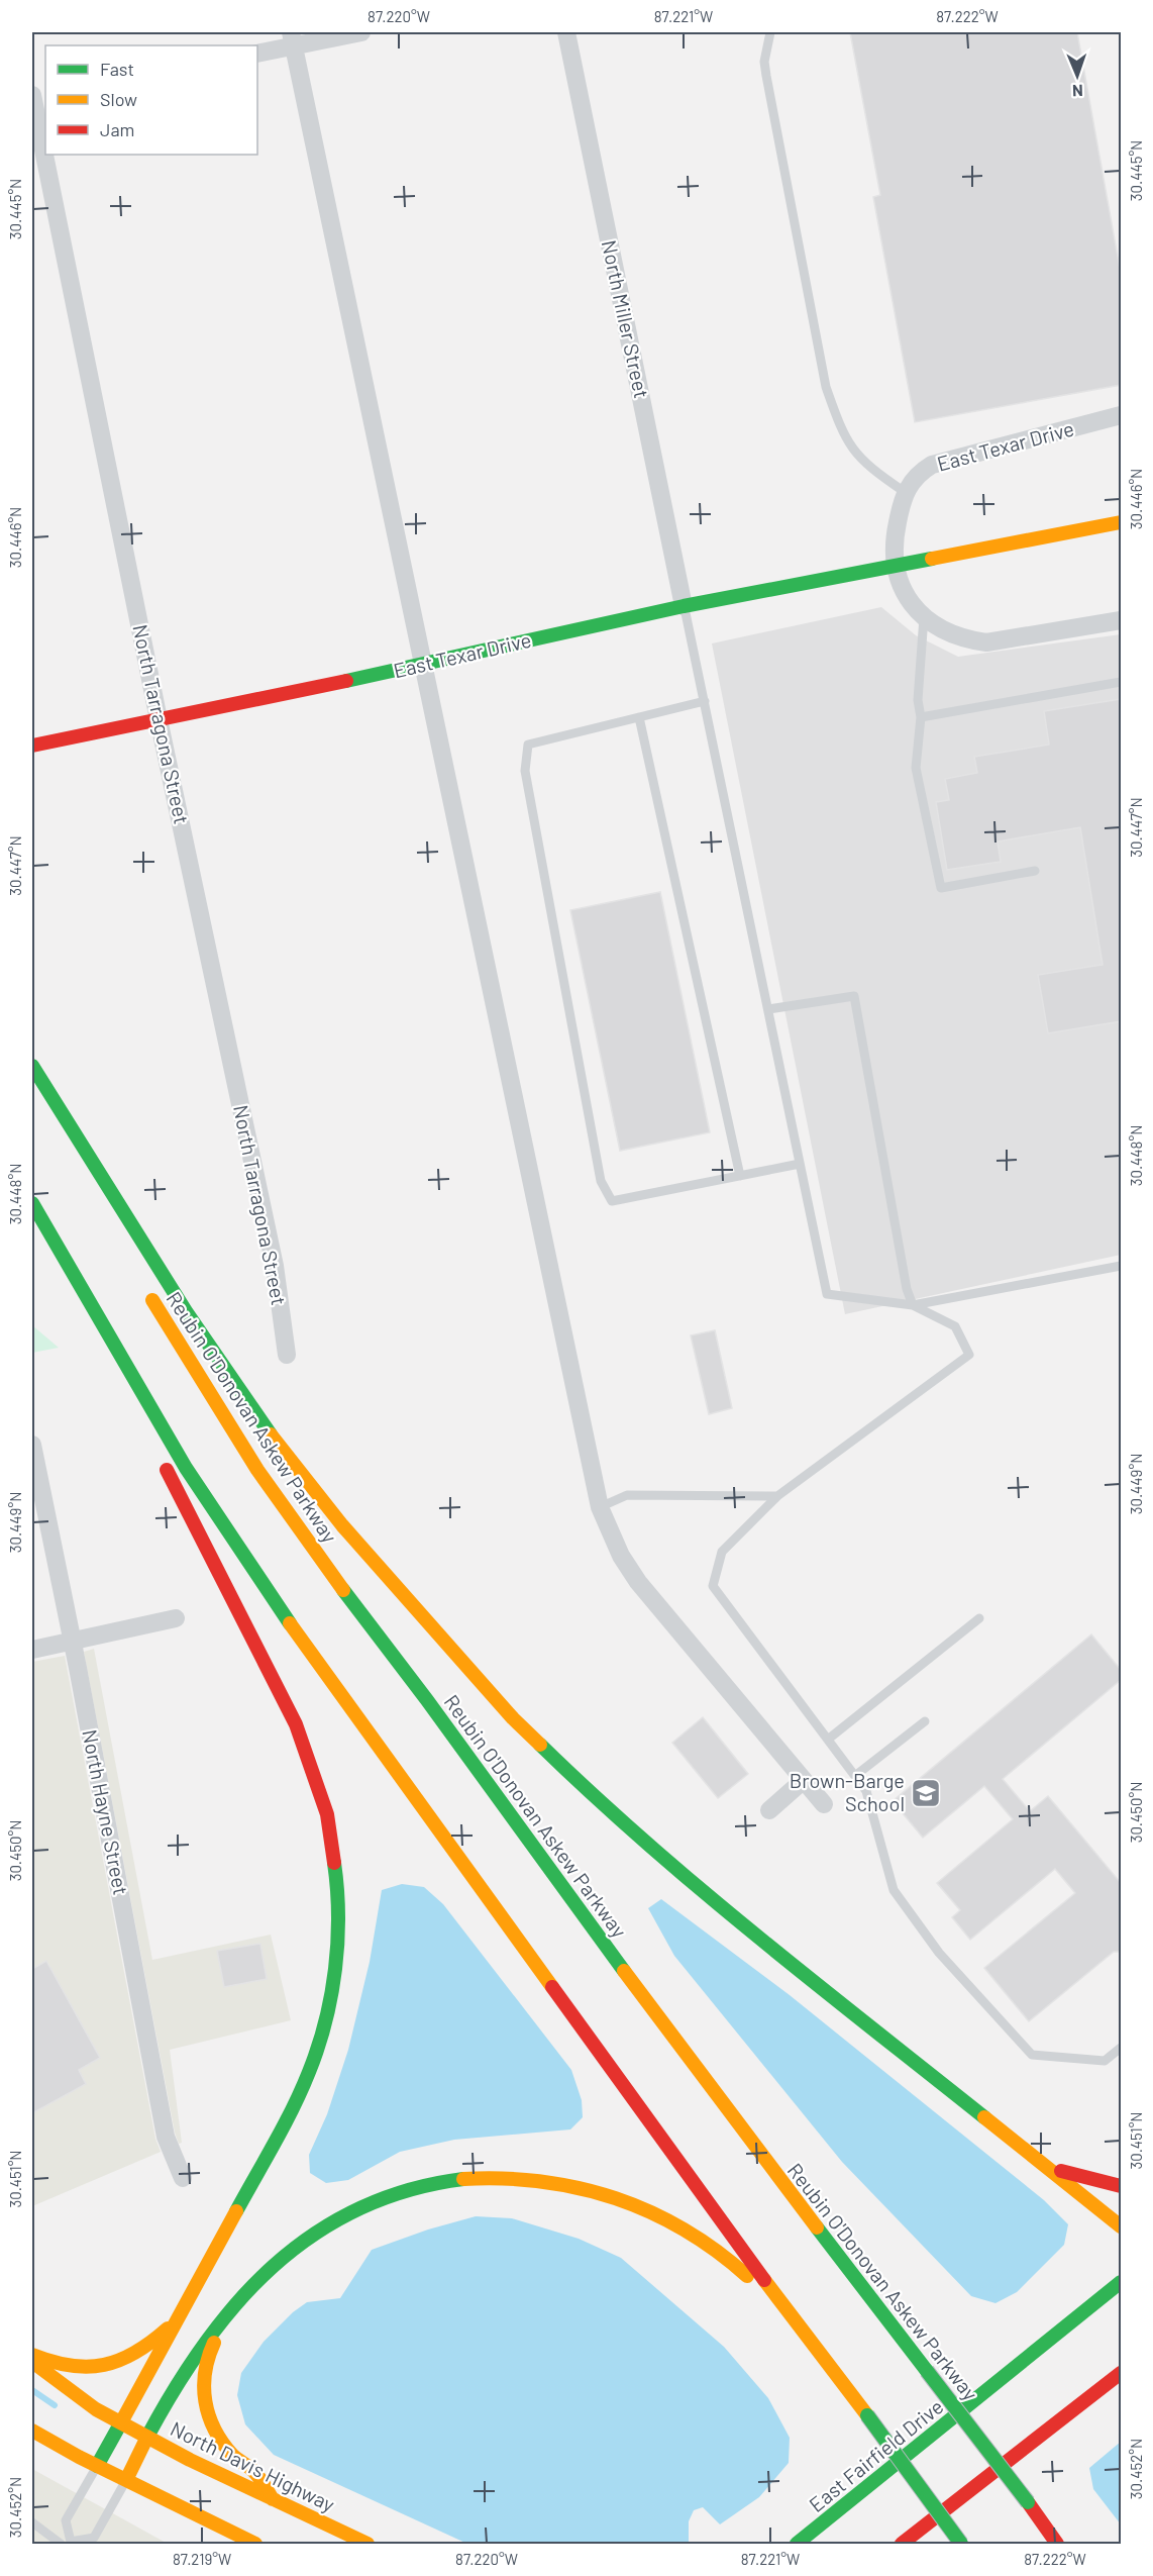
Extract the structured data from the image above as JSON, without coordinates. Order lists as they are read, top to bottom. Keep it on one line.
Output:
{"streets":{"main road":["East Texar Drive","Reubin O'Donovan Askew Parkway","East Fairfield Drive","North Davis Highway"],"street":["North Miller Street","North Tarragona Street","North Hayne Street"]},"crossings":[["North Miller Street","East Texar Drive"],["East Texar Drive","North Tarragona Street"]],"places":{"school or university":["Brown-Barge School"]},"legend":["Fast","Slow","Jam"],"north":"bottom","coordinates":["87.220°W","87.221°W","87.222°W","30.445°N","30.446°N","30.447°N","30.448°N","30.449°N","30.450°N","30.451°N","30.452°N","87.219°W"]}
